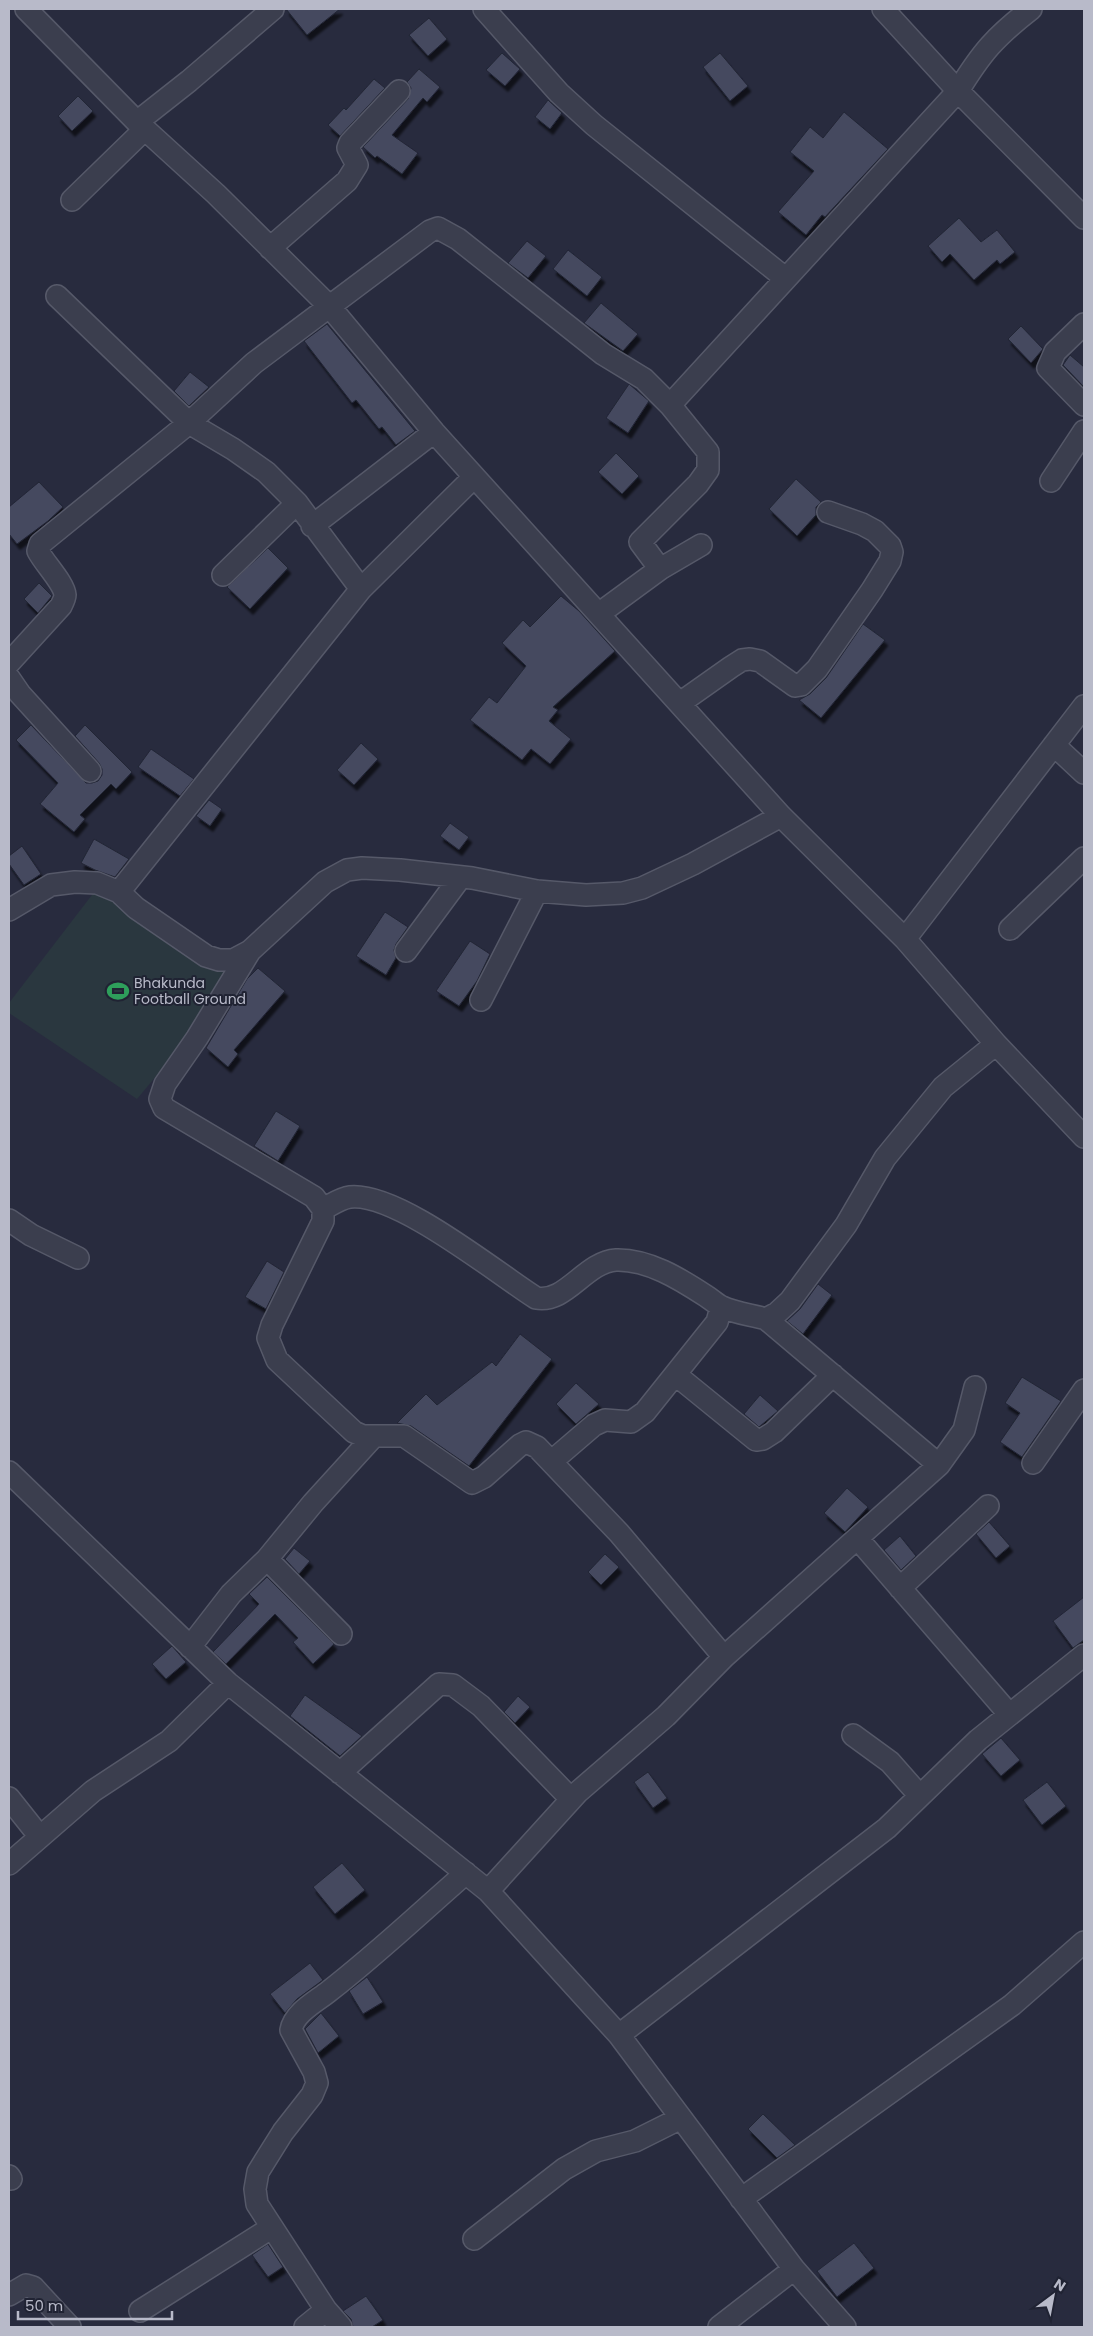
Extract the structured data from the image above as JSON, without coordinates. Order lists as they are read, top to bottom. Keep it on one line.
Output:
{"places":{"sports":["Bhakunda Football Ground"]},"scale_bar":"50 m","north":"top right"}
